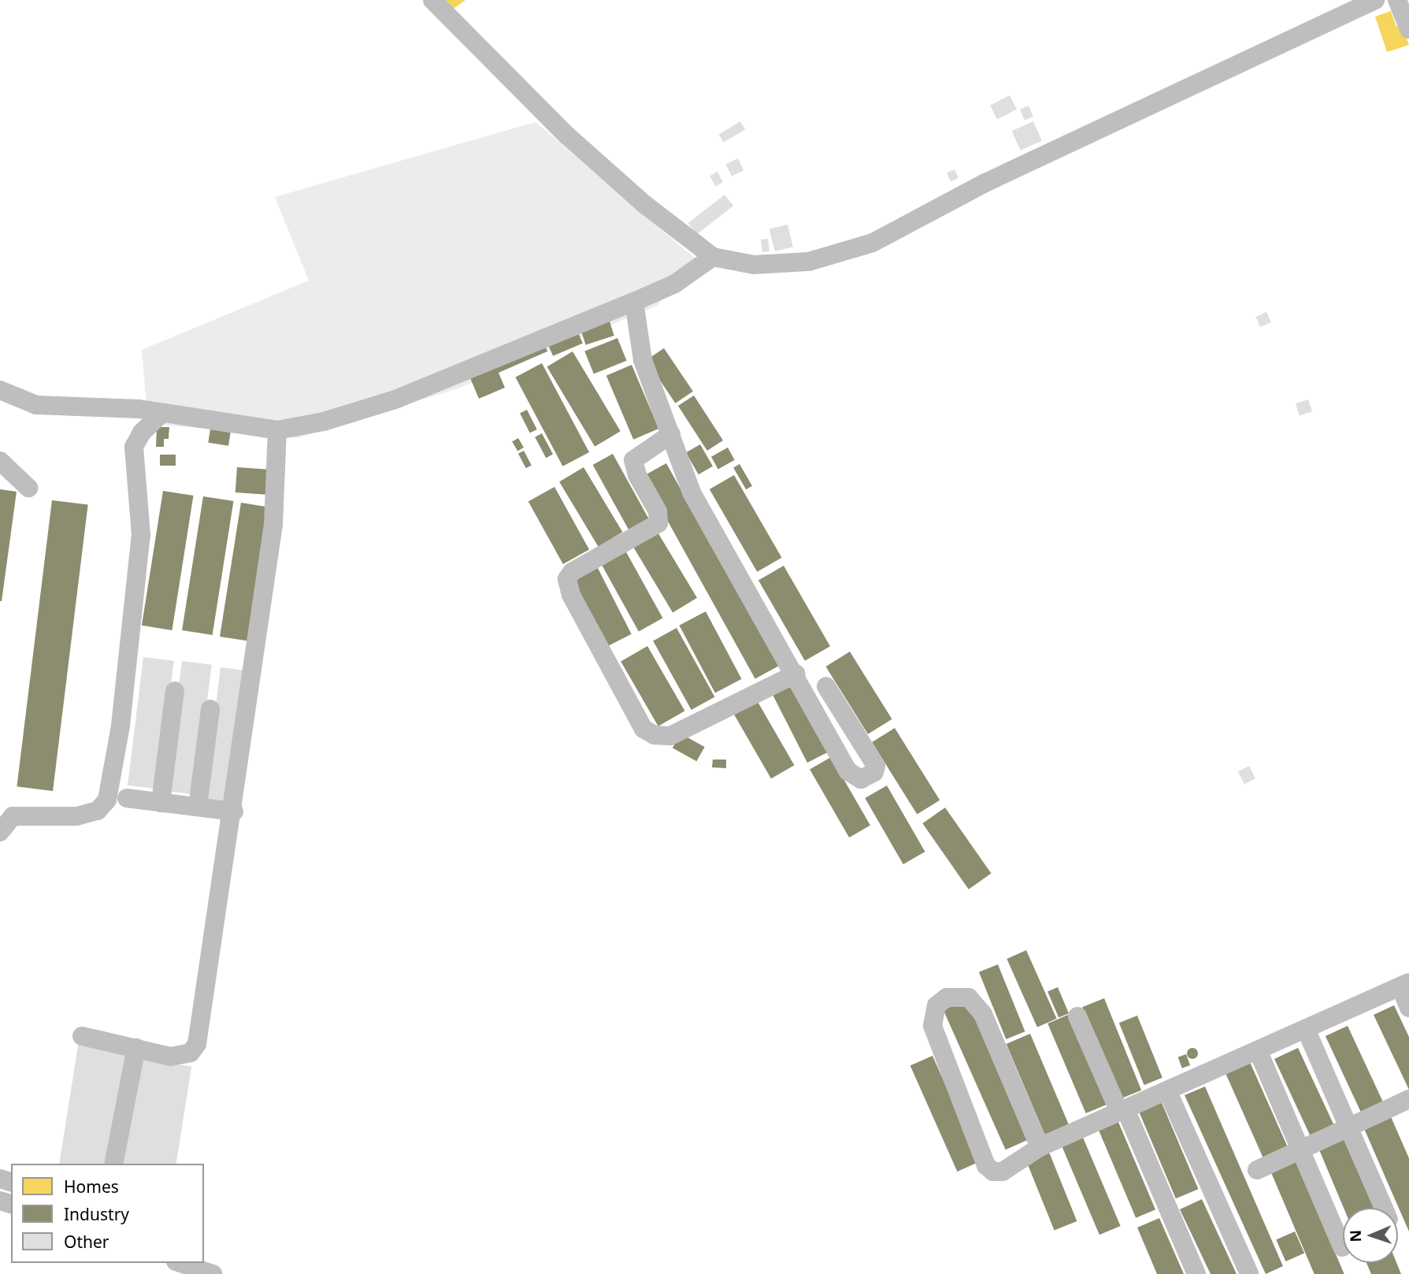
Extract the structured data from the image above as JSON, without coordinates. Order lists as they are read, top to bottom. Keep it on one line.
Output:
{"legend":["Homes","Industry","Other"],"north":"left"}
